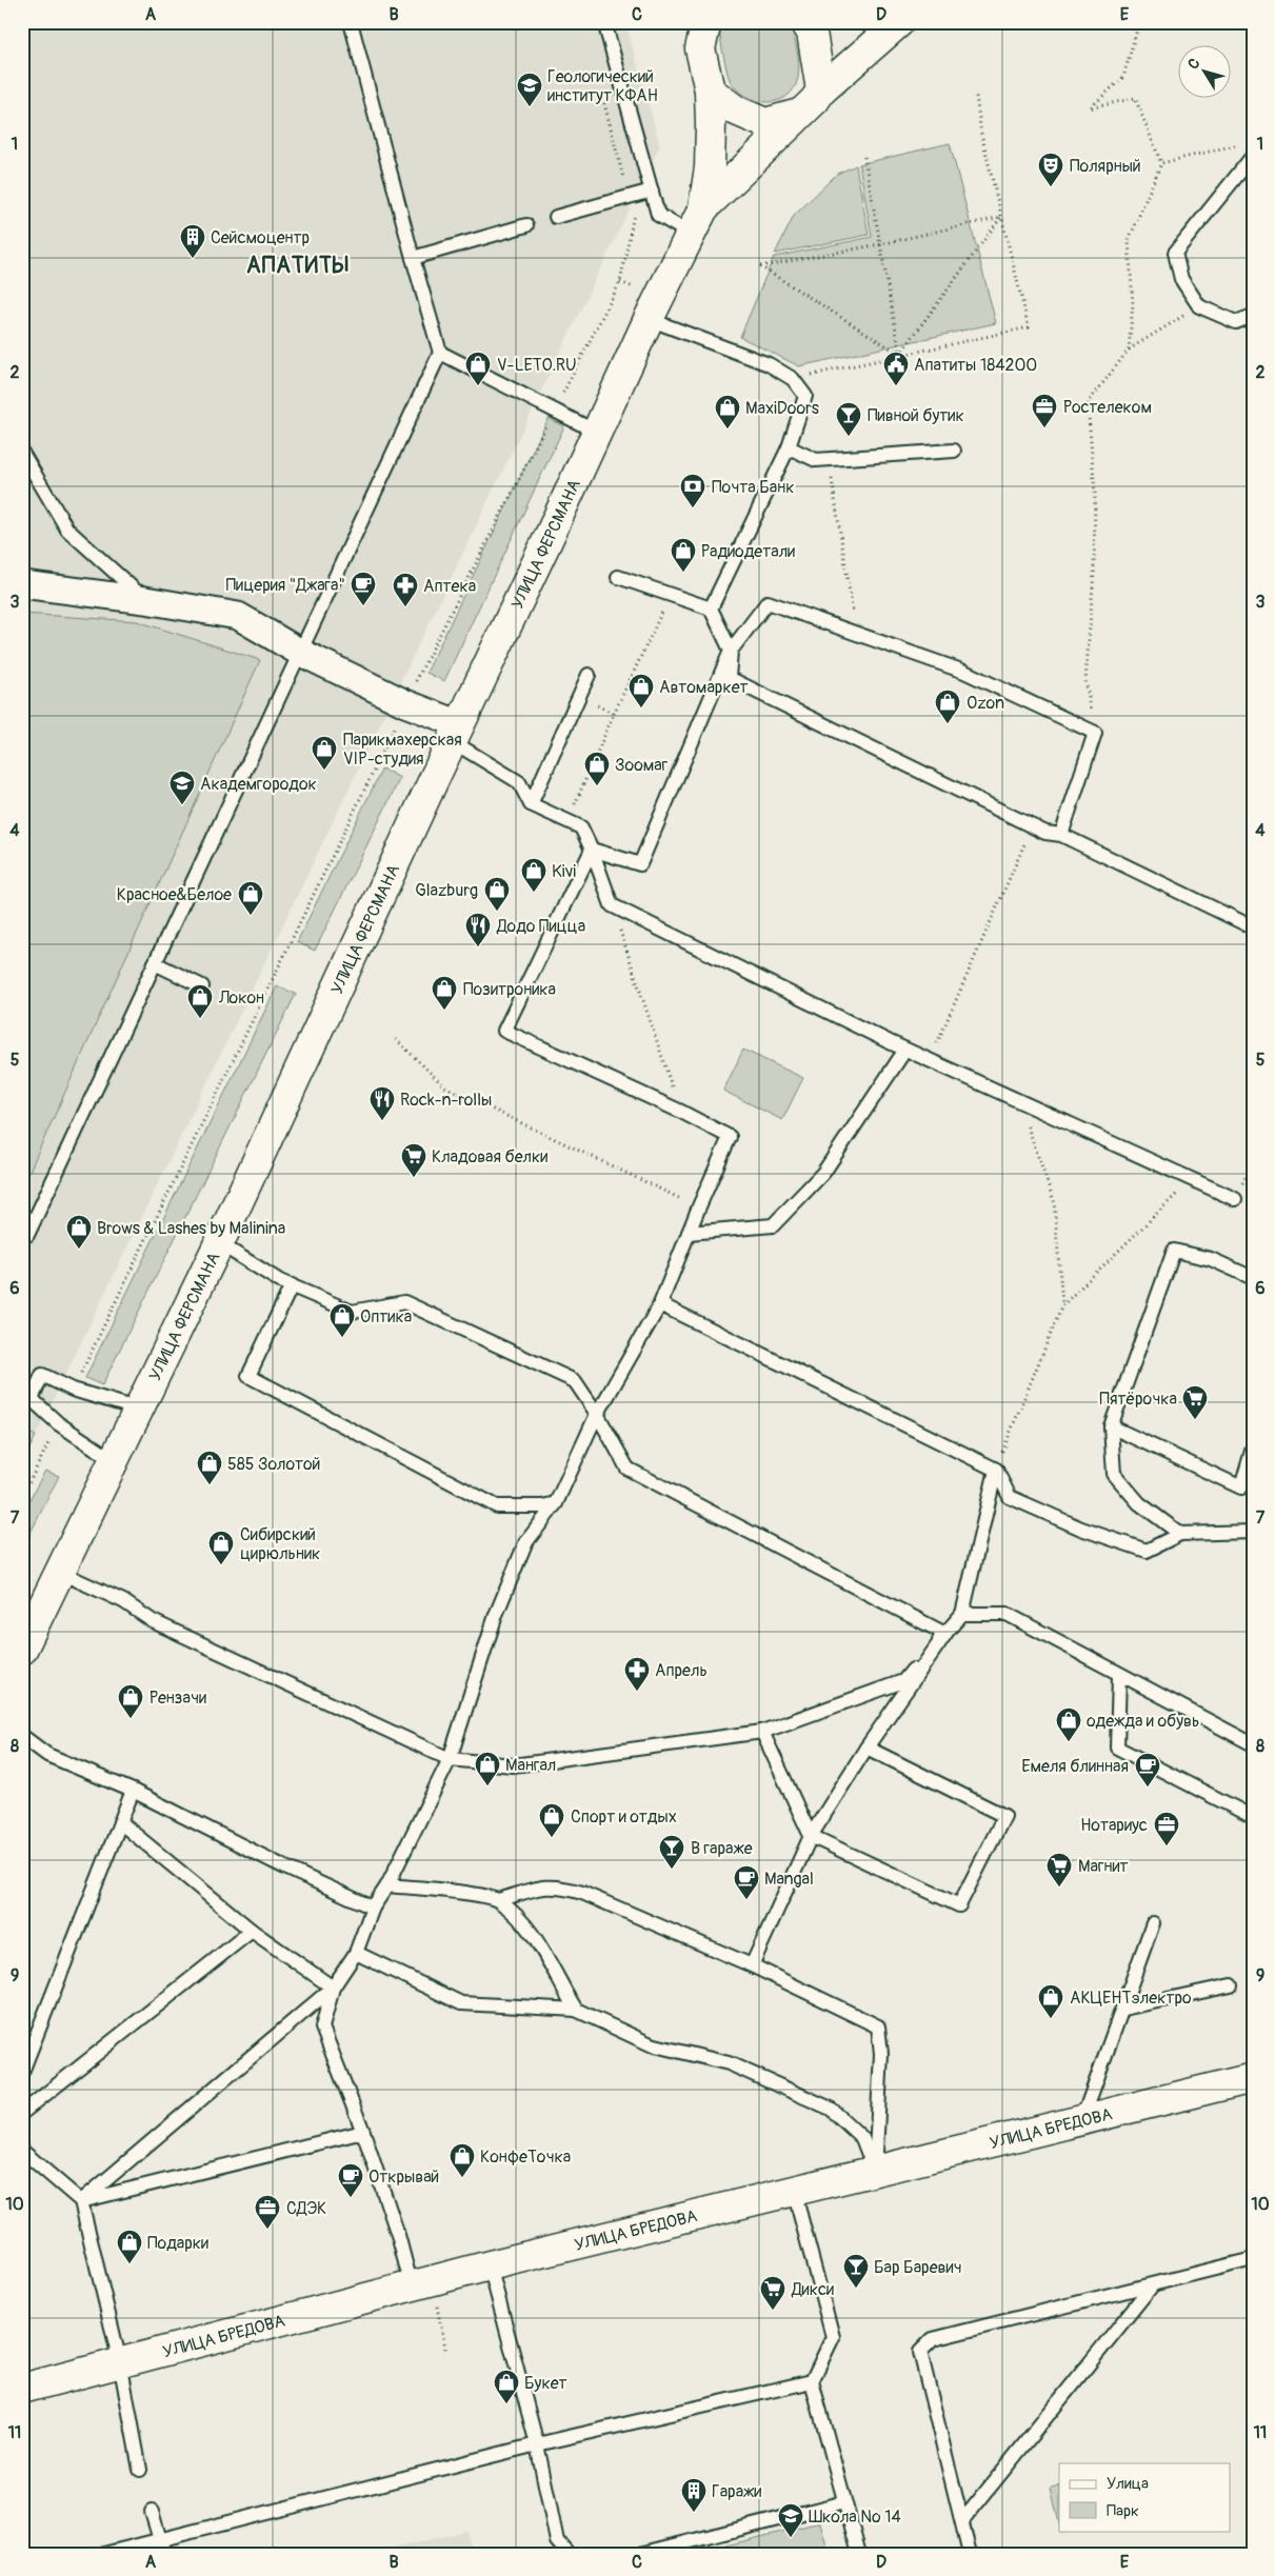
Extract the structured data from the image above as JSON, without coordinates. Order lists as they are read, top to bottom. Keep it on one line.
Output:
{"streets":{"street":["УЛИЦА ФЕРСМАНА","УЛИЦА БРЕДОВА"]},"districts":["АПАТИТЫ"],"places":{"school or university":["Геологический институт КФАН","Академгородок","Школа № 14"],"theatre":["Полярный"],"building":["Сейсмоцентр","Гаражи"],"shop":["V-LETO.RU","MaxiDoors","Радиодетали","Автомаркет","Ozon","Парикмахерская VIP-студия","Зоомаг","Kivi","Glazburg","Красное&Белое","Позитроника","Локон","Brows & Lashes by Malinina","Оптика","585 Золотой","Сибирский цирюльник","Рензачи","одежда и обувь","Мангал","Спорт и отдых","АКЦЕНТэлектро","КонфеТочка","Подарки","Букет"],"public building":["Апатиты 184200"],"office":["Ростелеком","Нотариус","СДЭК"],"bar":["Пивной бутик","В гараже","Бар Баревич"],"bank":["Почта Банк"],"cafe":["Пицерия \"Джага\"","Емеля блинная","Mangal","Открывай"],"pharmacy":["Аптека","Апрель"],"restaurant":["Додо Пицца","Rock-n-rollы"],"supermarket":["Кладовая белки","Пятёрочка","Магнит","Дикси"]},"legend":["Улица","Парк"],"north":"top left","grid":{"columns":["A","B","C","D","E"],"rows":["1","2","3","4","5","6","7","8","9","10","11"]}}
